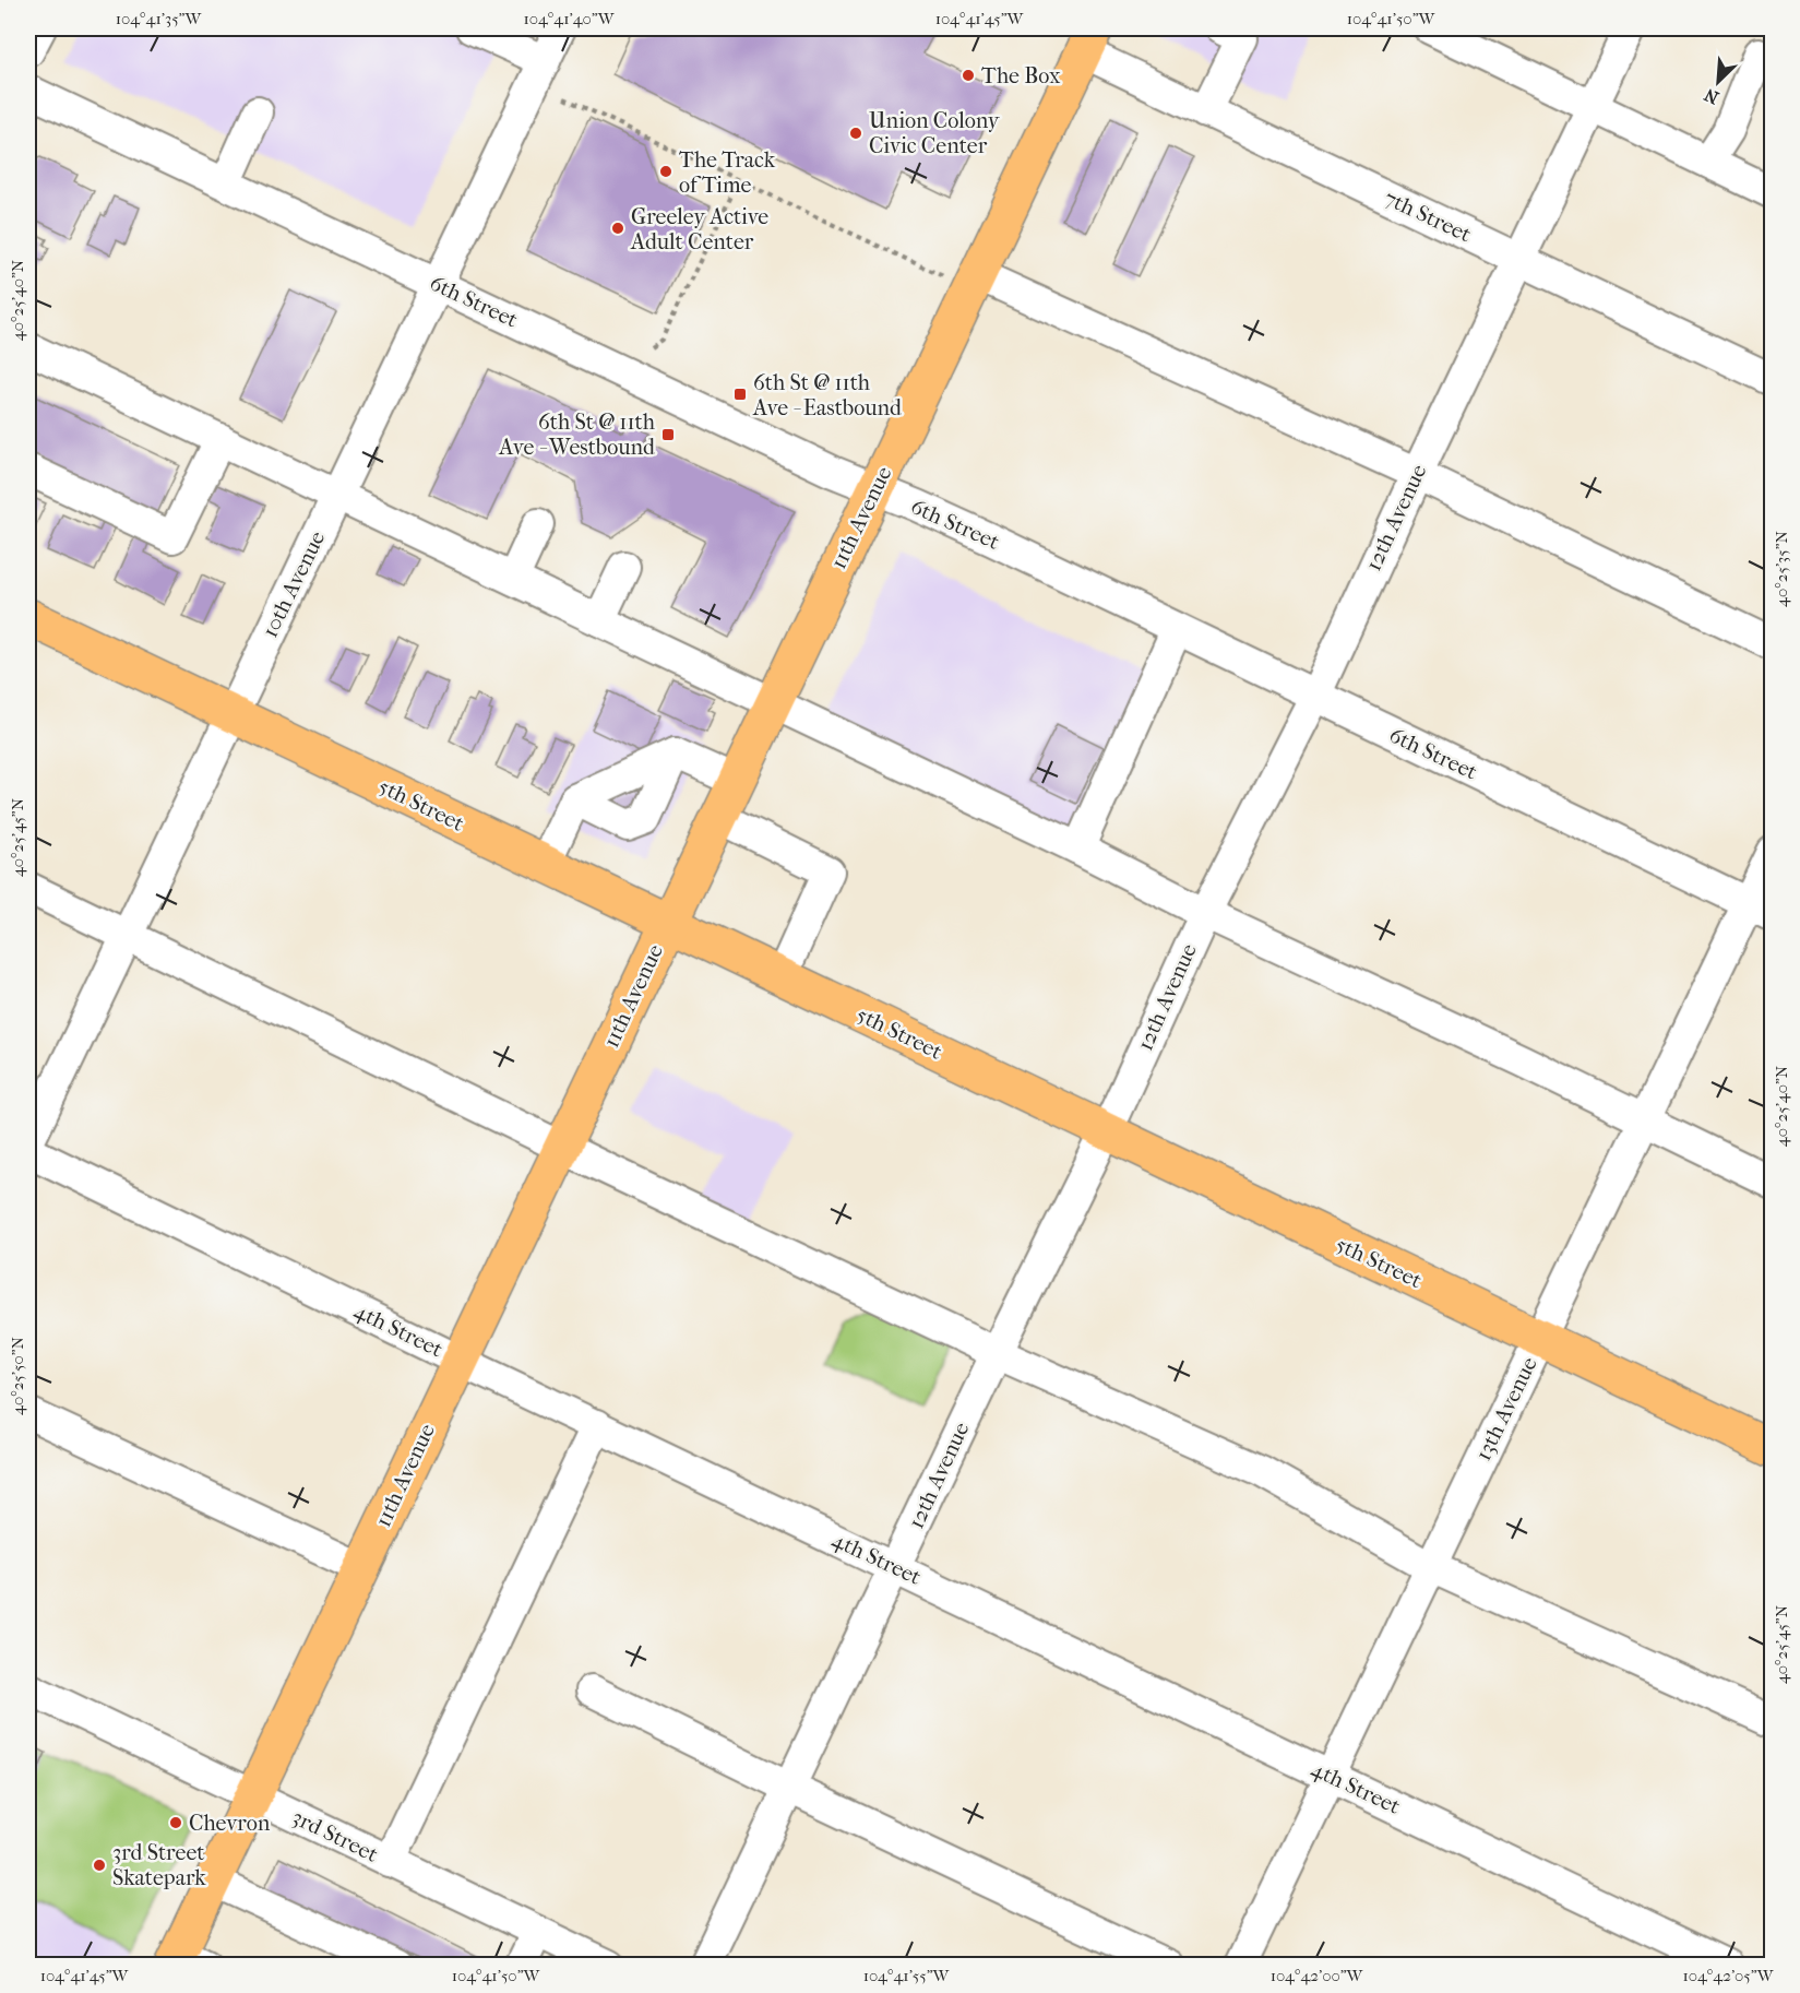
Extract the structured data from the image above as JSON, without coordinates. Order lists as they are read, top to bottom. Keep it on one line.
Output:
{"streets":{"main road":["11th Avenue","5th Street"],"street":["7th Street","6th Street","12th Avenue","10th Avenue","4th Street","13th Avenue","3rd Street"]},"crossings":[["7th Street","11th Avenue"],["7th Street","12th Avenue"],["6th Street","11th Avenue"],["6th Street","12th Avenue"],["6th Street","10th Avenue"],["6th Street","13th Avenue"],["11th Avenue","5th Street"],["11th Avenue","4th Street"],["11th Avenue","3rd Street"],["12th Avenue","5th Street"],["12th Avenue","4th Street"],["10th Avenue","5th Street"],["5th Street","13th Avenue"],["4th Street","13th Avenue"]],"places":{"other":["The Box","Union Colony Civic Center","The Track of Time","Greeley Active Adult Center","Chevron","3rd Street Skatepark"],"transit":["6th St @ 11th Ave - Eastbound","6th St @ 11th Ave - Westbound"]},"north":"bottom left","coordinates":["104°41'35\"W","104°41'40\"W","104°41'45\"W","104°41'50\"W","40°25'40\"N","40°25'35\"N","40°25'45\"N","40°25'50\"N","104°41'55\"W","104°42'00\"W","104°42'05\"W"]}
